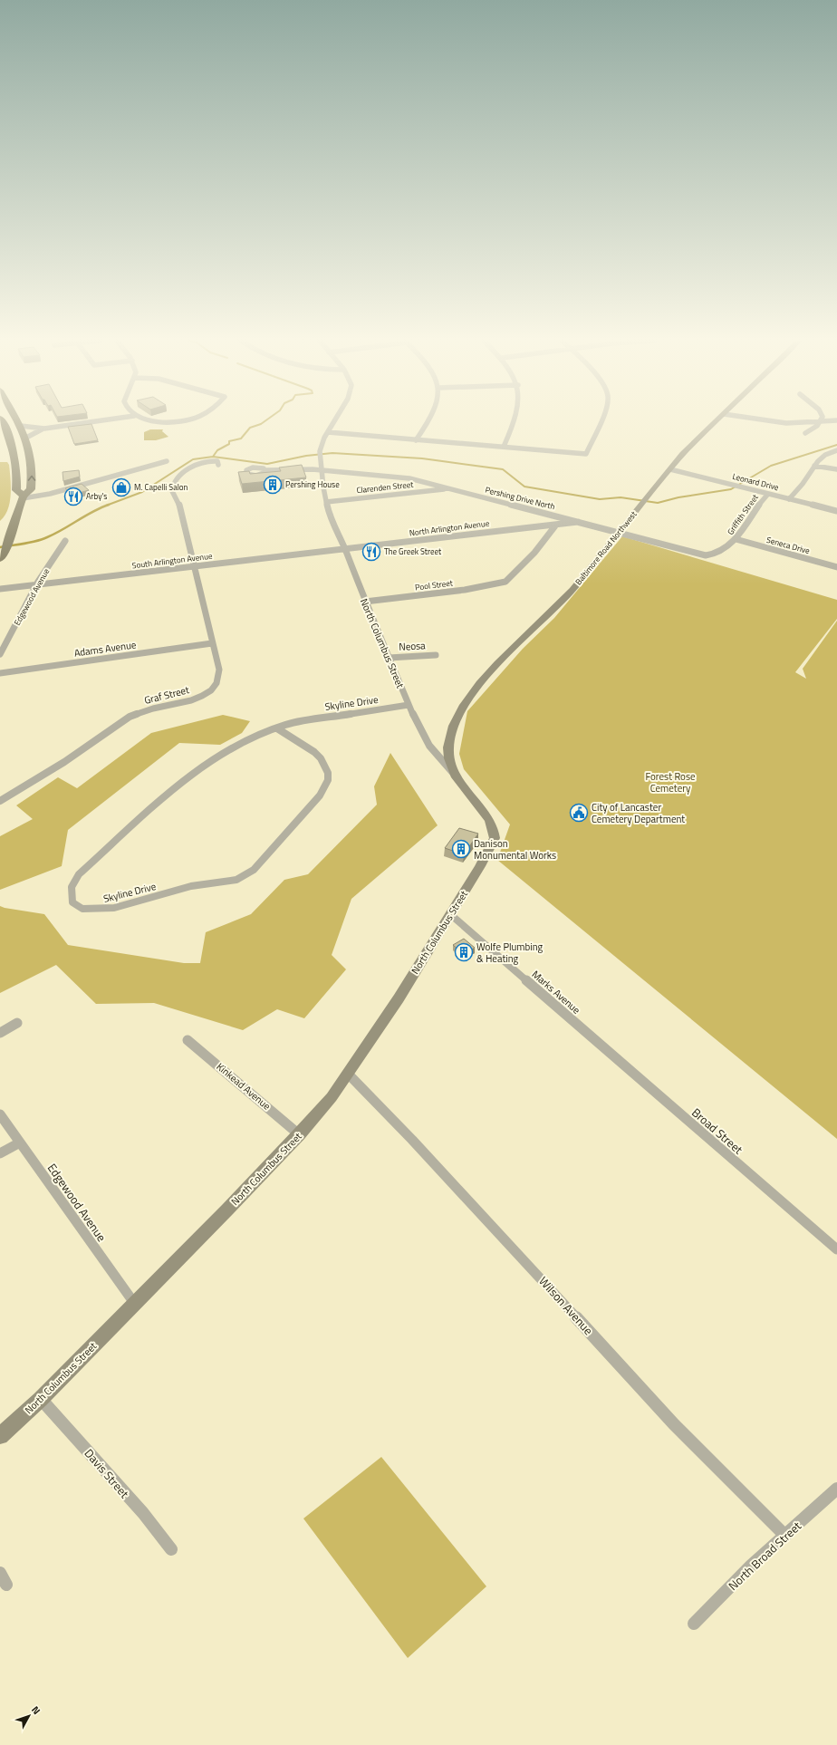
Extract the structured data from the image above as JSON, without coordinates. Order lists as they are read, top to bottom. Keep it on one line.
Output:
{"streets":{"main road":["Baltimore Road Northwest","North Columbus Street"],"street":["Leonard Drive","Clarenden Street","Pershing Drive North","Griffith Street","North Arlington Avenue","Seneca Drive","South Arlington Avenue","Pool Street","Edgewood Avenue","Neosa","Adams Avenue","Graf Street","Skyline Drive","Marks Avenue","Kinkead Avenue","Broad Street","Wilson Avenue","Davis Street","North Broad Street"]},"crossings":[["Leonard Drive","Griffith Street"],["Leonard Drive","Baltimore Road Northwest"],["Clarenden Street","Pershing Drive North"],["Clarenden Street","North Columbus Street"],["Pershing Drive North","Griffith Street"],["Pershing Drive North","North Arlington Avenue"],["Pershing Drive North","Baltimore Road Northwest"],["Pershing Drive North","North Columbus Street"],["Griffith Street","Seneca Drive"],["North Arlington Avenue","South Arlington Avenue"],["North Arlington Avenue","Pool Street"],["North Arlington Avenue","North Columbus Street"],["Baltimore Road Northwest","North Columbus Street"],["South Arlington Avenue","Edgewood Avenue"],["South Arlington Avenue","North Columbus Street"],["South Arlington Avenue","Graf Street"],["Pool Street","North Columbus Street"],["Edgewood Avenue","North Columbus Street"],["North Columbus Street","Neosa"],["North Columbus Street","Skyline Drive"],["North Columbus Street","Marks Avenue"],["North Columbus Street","Kinkead Avenue"],["North Columbus Street","Wilson Avenue"],["North Columbus Street","Davis Street"],["Adams Avenue","Graf Street"],["Marks Avenue","Broad Street"],["Wilson Avenue","North Broad Street"]],"parks":["Forest Rose Cemetery"],"places":{"building":["Pershing House","Danison Monumental Works","Wolfe Plumbing & Heating"],"shop":["M. Capelli Salon"],"restaurant":["Arby's","The Greek Street"],"public building":["City of Lancaster Cemetery Department"]},"north":"top right"}
